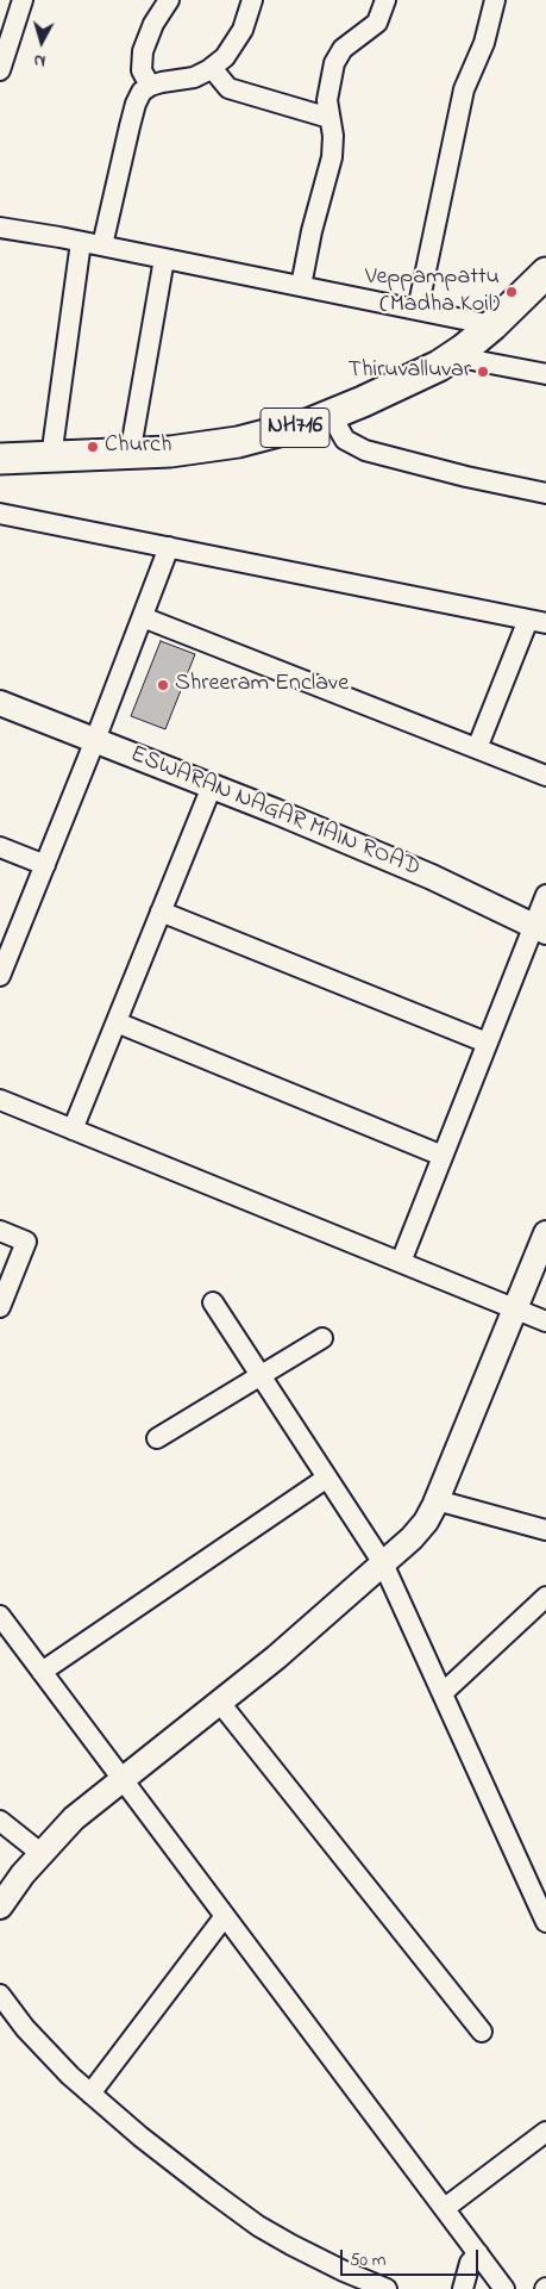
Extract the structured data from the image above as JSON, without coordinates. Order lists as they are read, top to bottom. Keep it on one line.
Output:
{"streets":{"main road":["NH716"],"street":["ESWARAN NAGAR MAIN ROAD"]},"places":["Veppampattu (Madha Koil)","Thiruvalluvar","Church","Shreeram Enclave"],"scale_bar":"50 m","north":"bottom"}
